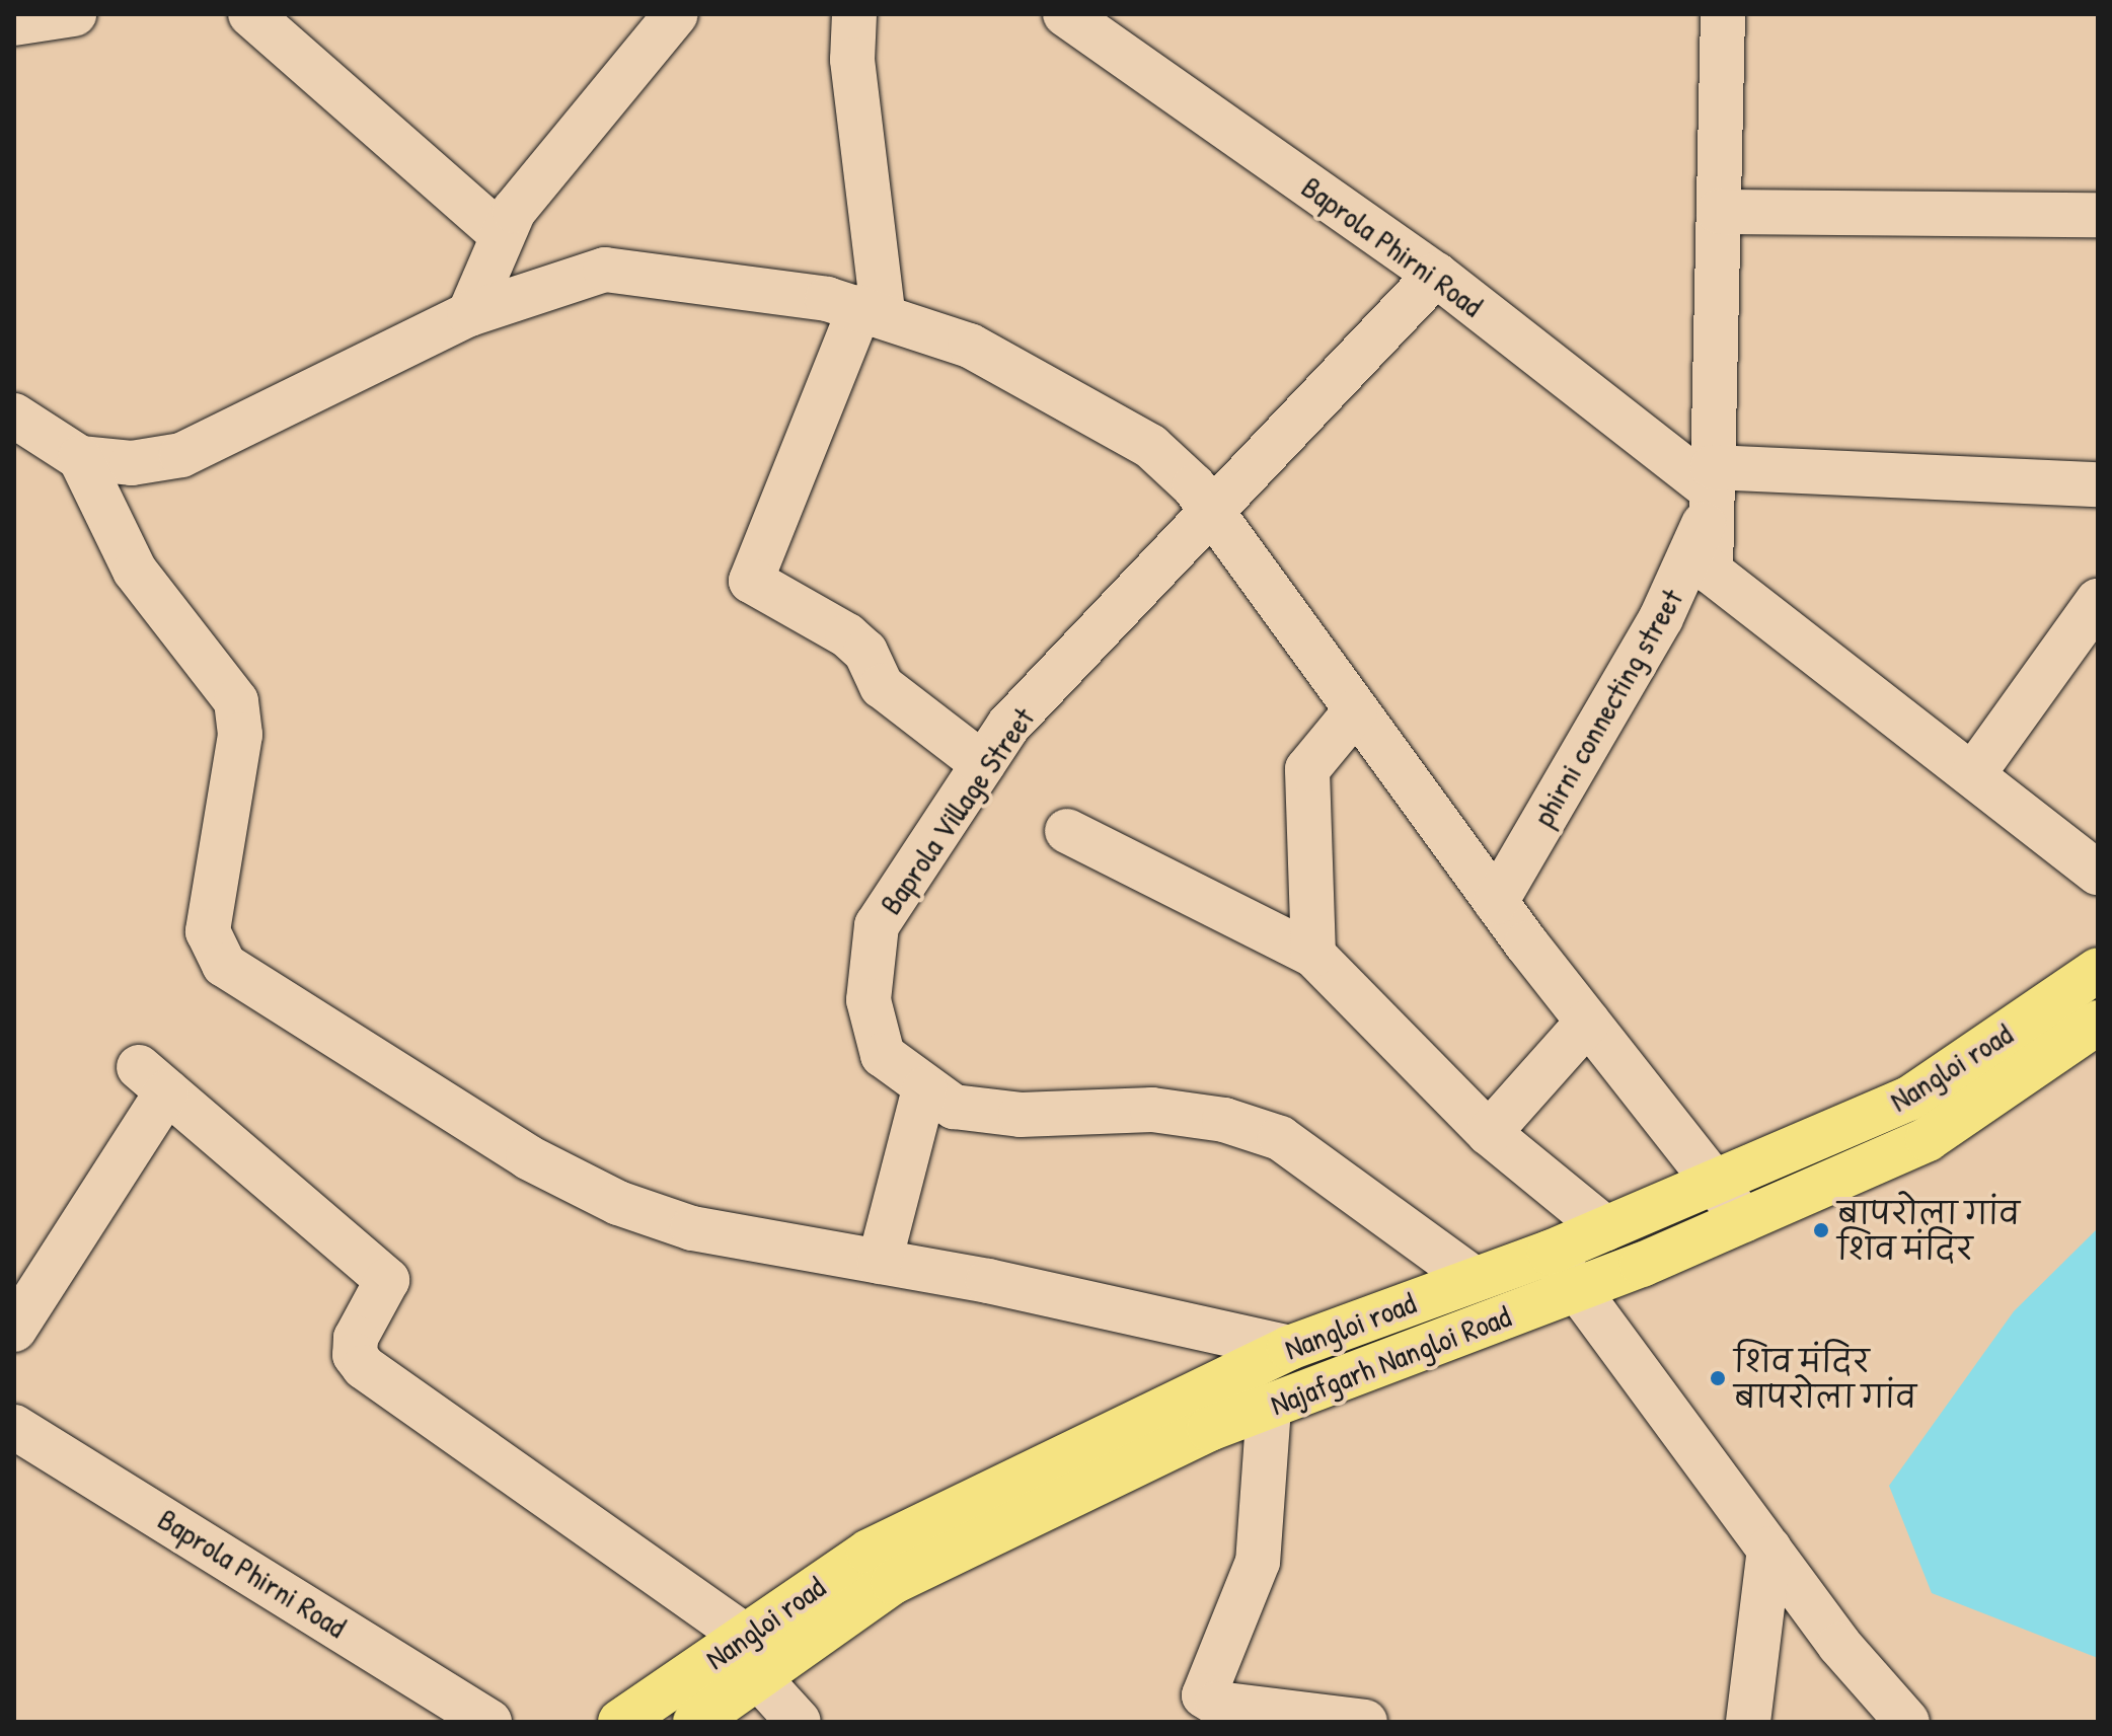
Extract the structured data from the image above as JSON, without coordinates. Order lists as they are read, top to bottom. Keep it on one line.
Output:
{"streets":{"main road":["Nangloi road","Najafgarh Nangloi Road"],"street":["Baprola Phirni Road","phirni connecting street","Baprola Village Street"]},"crossings":[["Baprola Phirni Road","phirni connecting street"],["Baprola Phirni Road","Baprola Village Street"],["Baprola Village Street","Nangloi road"],["Nangloi road","Najafgarh Nangloi Road"]],"places":["बापरोला गांव शिव मंदिर","शिव मंदिर बापरोला गांव"]}
